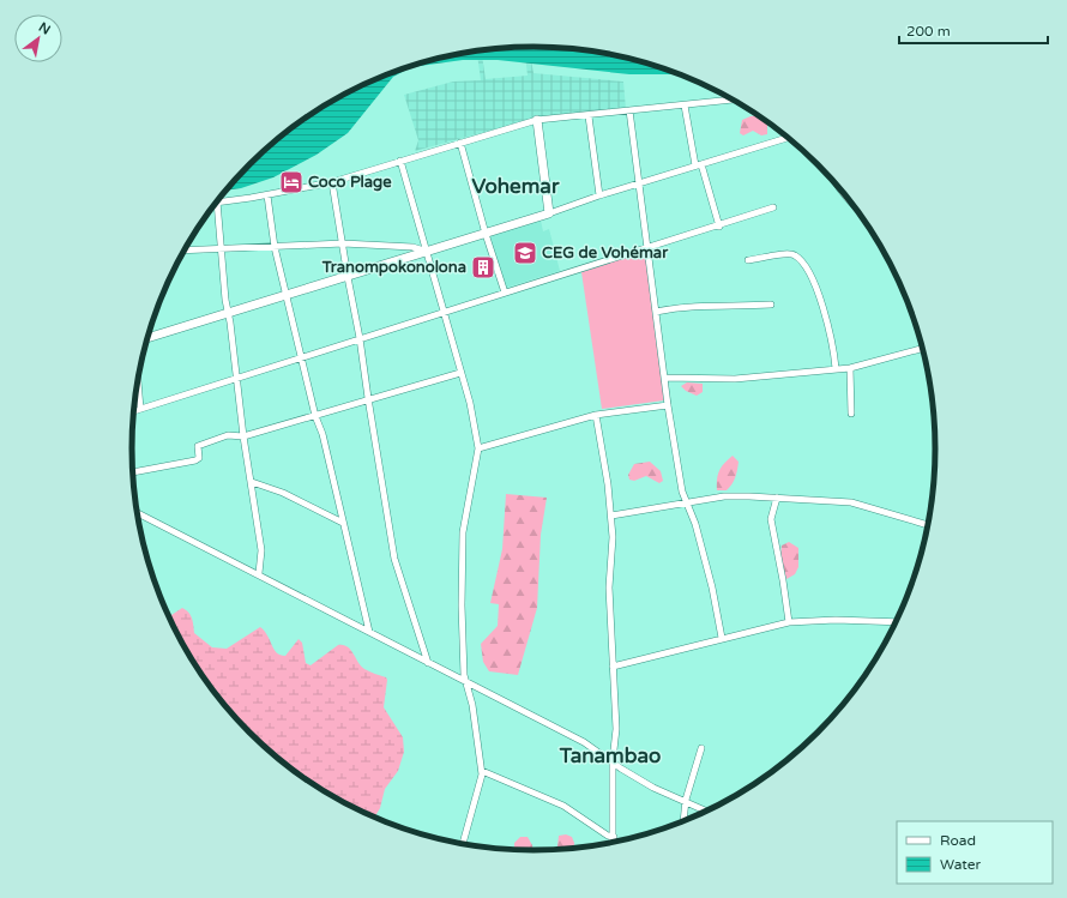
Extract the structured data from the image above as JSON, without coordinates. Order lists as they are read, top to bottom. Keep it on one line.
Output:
{"districts":["Vohemar","Tanambao"],"places":{"hotel":["Coco Plage"],"school or university":["CEG de Vohémar"],"building":["Tranompokonolona"]},"legend":["Road","Water"],"scale_bar":"200 m","north":"top right"}
